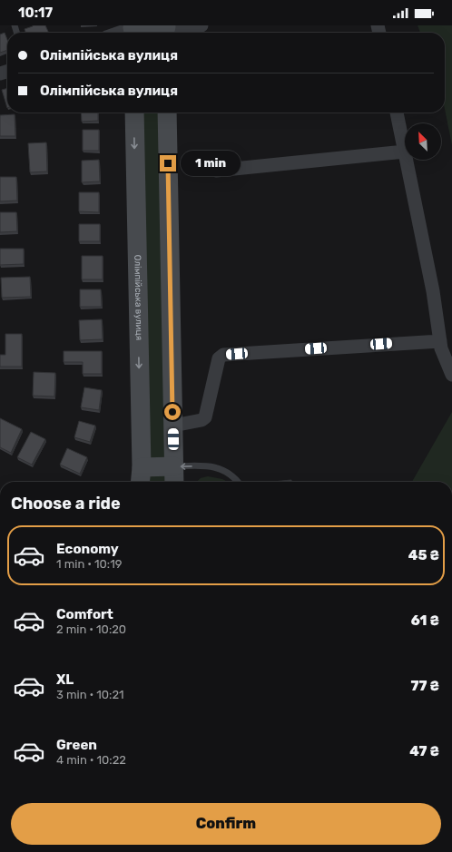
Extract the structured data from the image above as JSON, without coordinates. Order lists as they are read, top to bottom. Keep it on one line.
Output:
{"streets":{"main road":["Олімпійська вулиця"]},"north":"top left","page":{"status":"10:17","banner":["Олімпійська вулиця","Олімпійська вулиця"],"bubble":"1 min","heading":"Choose a ride","list":[{"name":"Economy","note":"1 min · 10:19","value":"45 ₴"},{"name":"Comfort","note":"2 min · 10:20","value":"61 ₴"},{"name":"XL","note":"3 min · 10:21","value":"77 ₴"},{"name":"Green","note":"4 min · 10:22","value":"47 ₴"}],"buttons":"Confirm"}}
